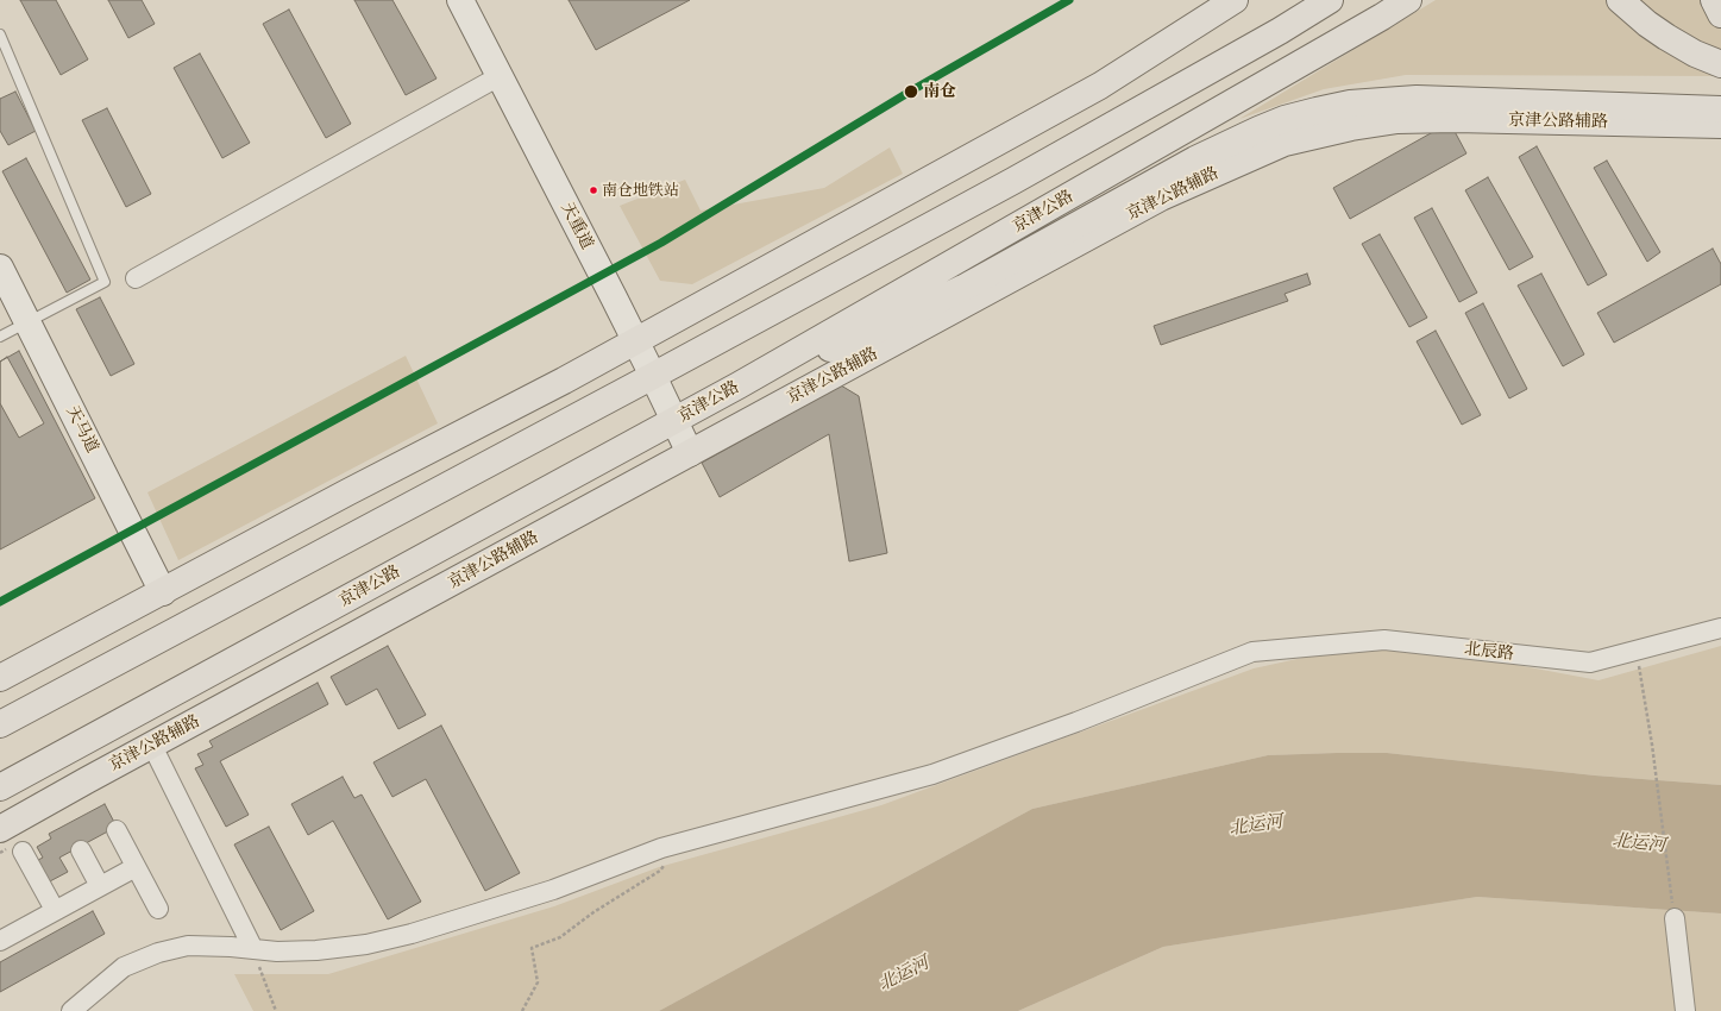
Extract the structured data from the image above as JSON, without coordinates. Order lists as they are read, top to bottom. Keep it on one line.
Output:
{"streets":{"main road":["京津公路辅路","京津公路"],"street":["天重道","天马道","北辰路"]},"crossings":[["京津公路辅路","天重道"],["京津公路","天重道"]],"water":["北运河"],"places":["南仓","南仓地铁站"]}
